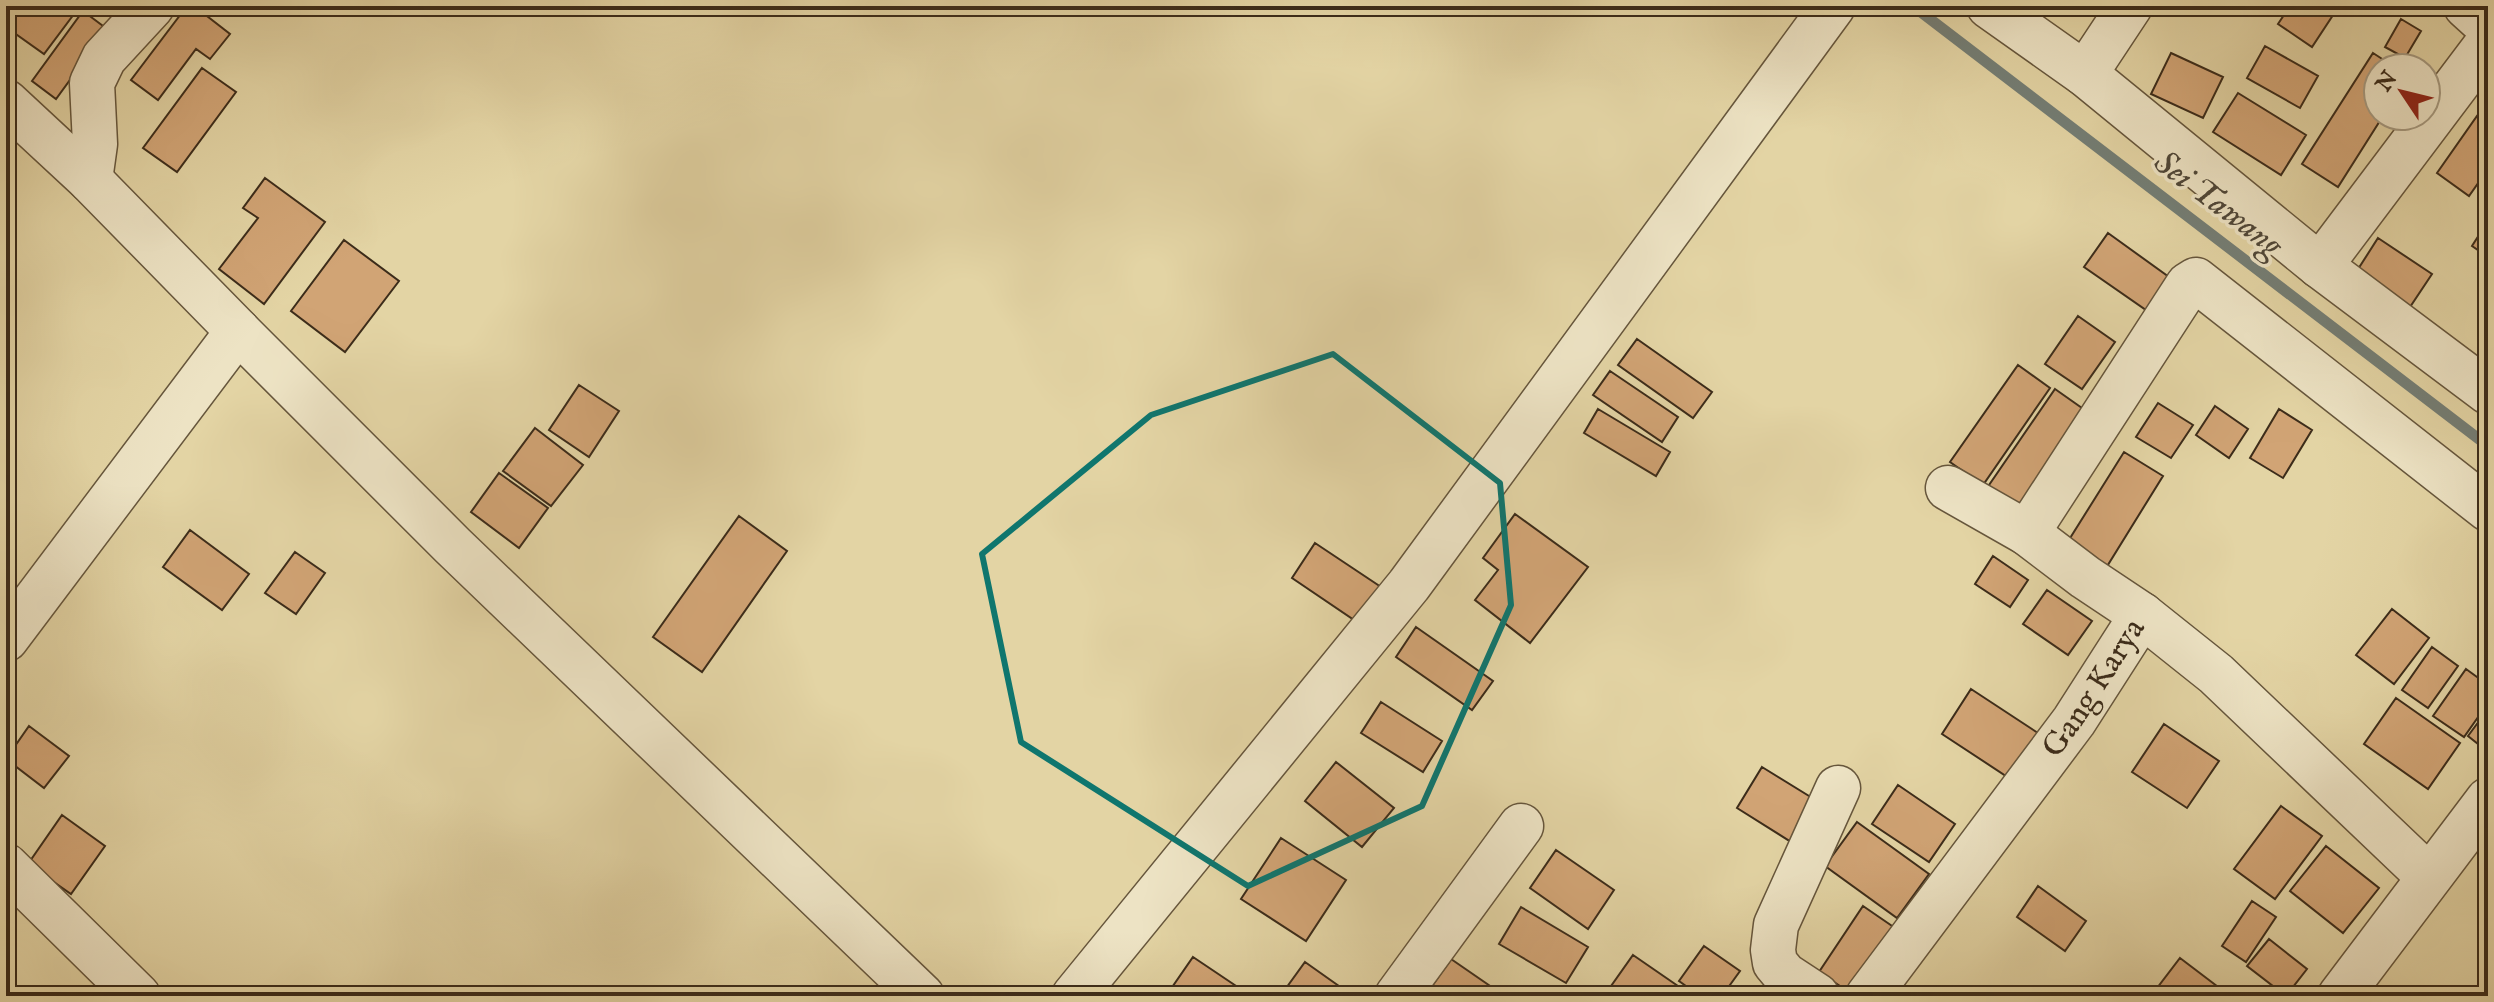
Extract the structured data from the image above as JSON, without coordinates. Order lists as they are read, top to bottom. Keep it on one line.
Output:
{"streets":{"street":["Gang Karya"]},"water":["Sei Tawang"],"north":"top left"}
